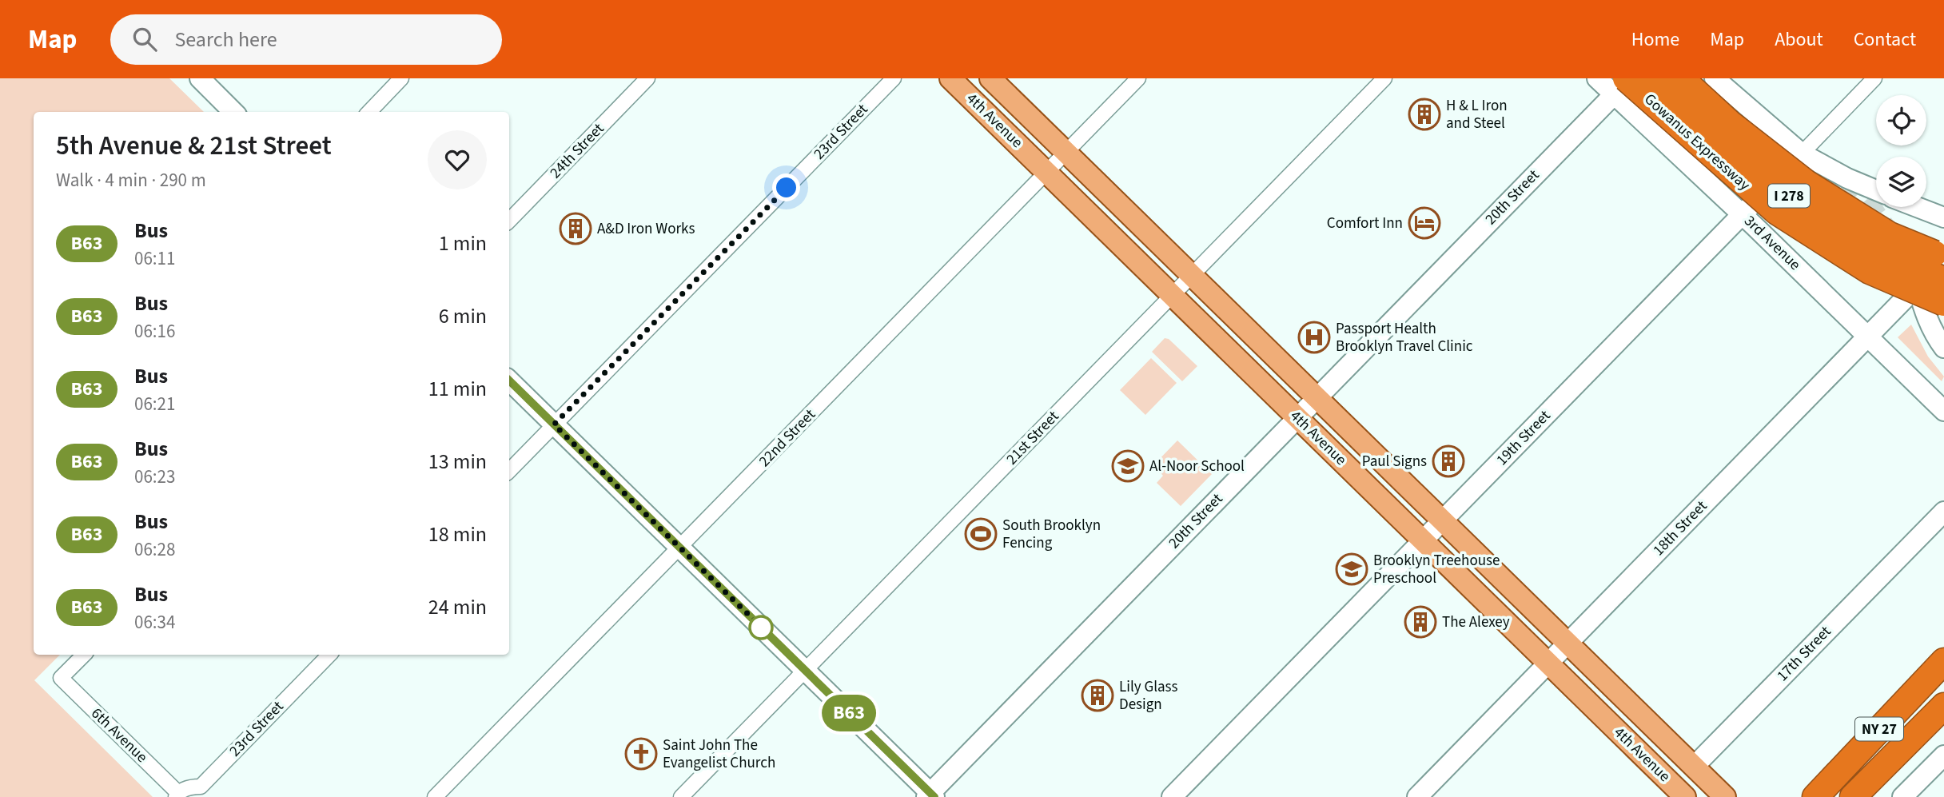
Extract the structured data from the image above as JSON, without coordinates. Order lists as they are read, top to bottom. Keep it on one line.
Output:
{"streets":{"highway":["Gowanus Expressway","I 278","NY 27"],"main road":["4th Avenue","20th Street","3rd Avenue","19th Street","18th Street","17th Street"],"street":["23rd Street","24th Street","22nd Street","21st Street","6th Avenue"]},"crossings":[["4th Avenue","20th Street"],["4th Avenue","22nd Street"],["4th Avenue","21st Street"],["4th Avenue","19th Street"],["4th Avenue","18th Street"],["4th Avenue","17th Street"],["23rd Street","6th Avenue"],["Gowanus Expressway","20th Street"],["Gowanus Expressway","3rd Avenue"],["I 278","18th Street"],["20th Street","3rd Avenue"],["3rd Avenue","19th Street"],["3rd Avenue","18th Street"]],"places":{"building":["H & L Iron and Steel","A&D Iron Works","Paul Signs","The Alexey","Lily Glass Design"],"hotel":["Comfort Inn"],"hospital":["Passport Health Brooklyn Travel Clinic"],"school or university":["Al-Noor School","Brooklyn Treehouse Preschool"],"sports":["South Brooklyn Fencing"],"church":["Saint John The Evangelist Church"]},"lines":["bus line B63"],"page":{"header":"Map","search":"Search here","nav":["Home","Map","About","Contact"],"on_map":"B63","heading":["5th Avenue & 21st Street","Walk · 4 min · 290 m"],"list":[{"mark":"B63","name":"Bus","note":"06:11","value":"1 min"},{"mark":"B63","name":"Bus","note":"06:16","value":"6 min"},{"mark":"B63","name":"Bus","note":"06:21","value":"11 min"},{"mark":"B63","name":"Bus","note":"06:23","value":"13 min"},{"mark":"B63","name":"Bus","note":"06:28","value":"18 min"},{"mark":"B63","name":"Bus","note":"06:34","value":"24 min"}]}}
